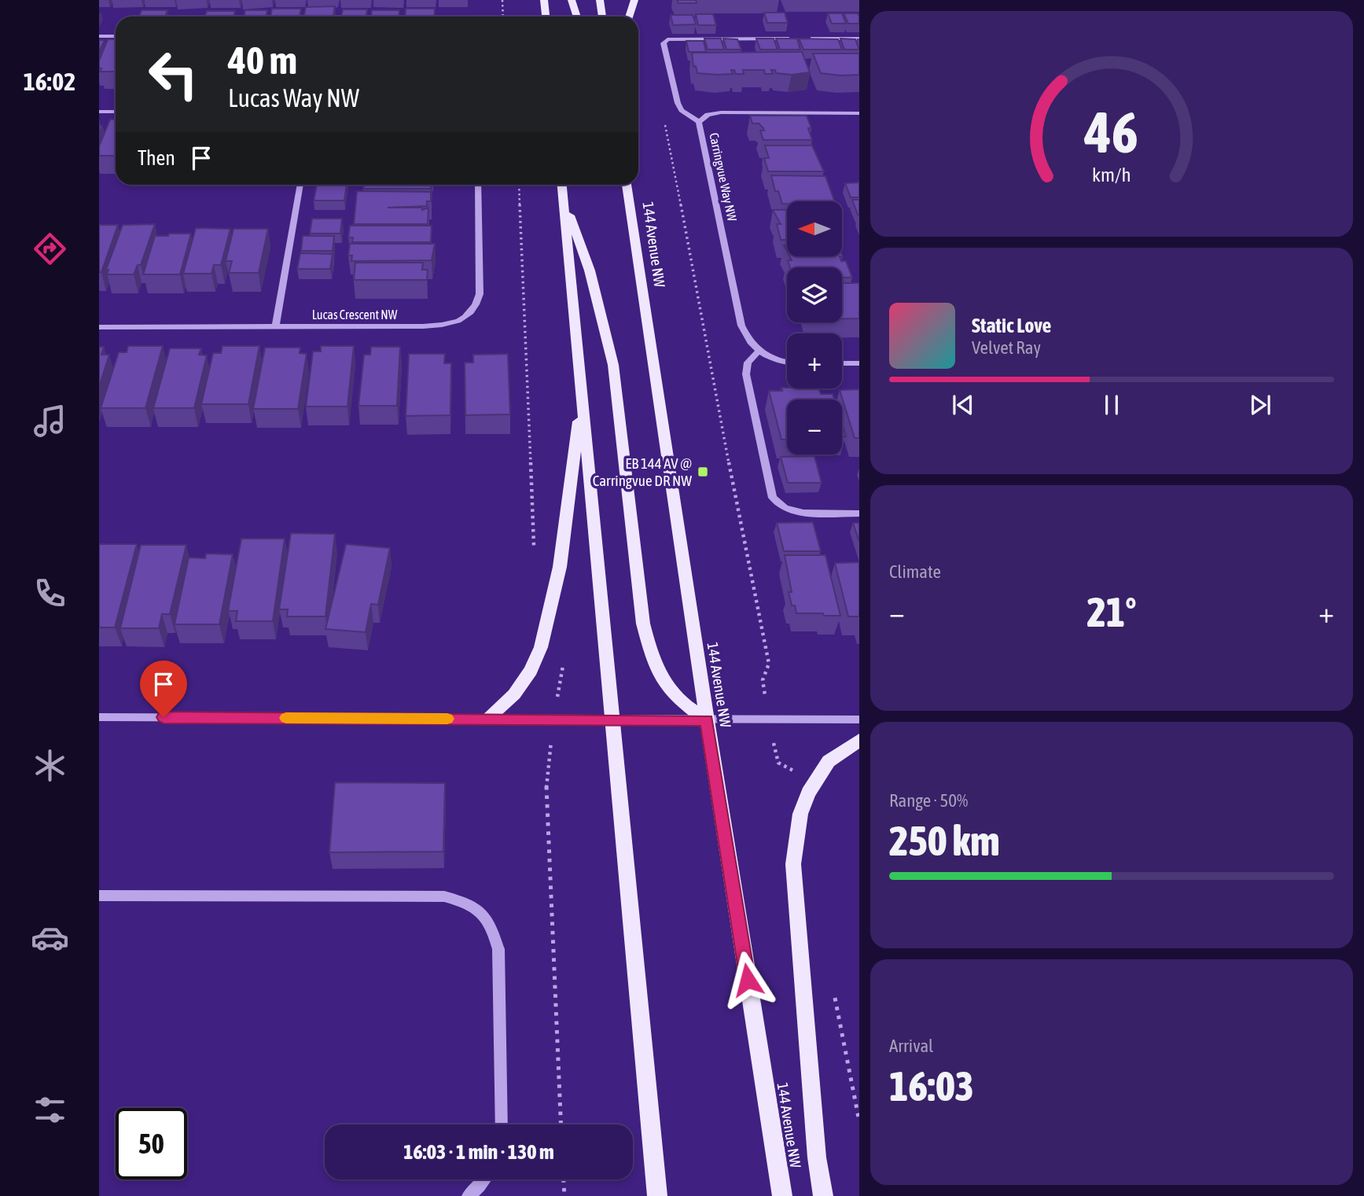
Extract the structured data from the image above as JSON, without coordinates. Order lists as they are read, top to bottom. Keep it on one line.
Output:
{"streets":{"main road":["144 Avenue NW"],"street":["Carringvue Way NW","Lucas Crescent NW"]},"places":{"transit":["EB 144 AV @ Carringvue DR NW"]},"north":"left","page":{"tabs":"16:02","turn":["40 m","Lucas Way NW"],"then":"Then","map_buttons":["+","−"],"song":["Static Love","Velvet Ray"],"tile":["Climate",["Range · 50%","250 km"],["Arrival","16:03"]],"heat":["−","21°","+"],"limit":"50","trip":"16:03 · 1 min · 130 m","gauge":["46","km/h"]}}
